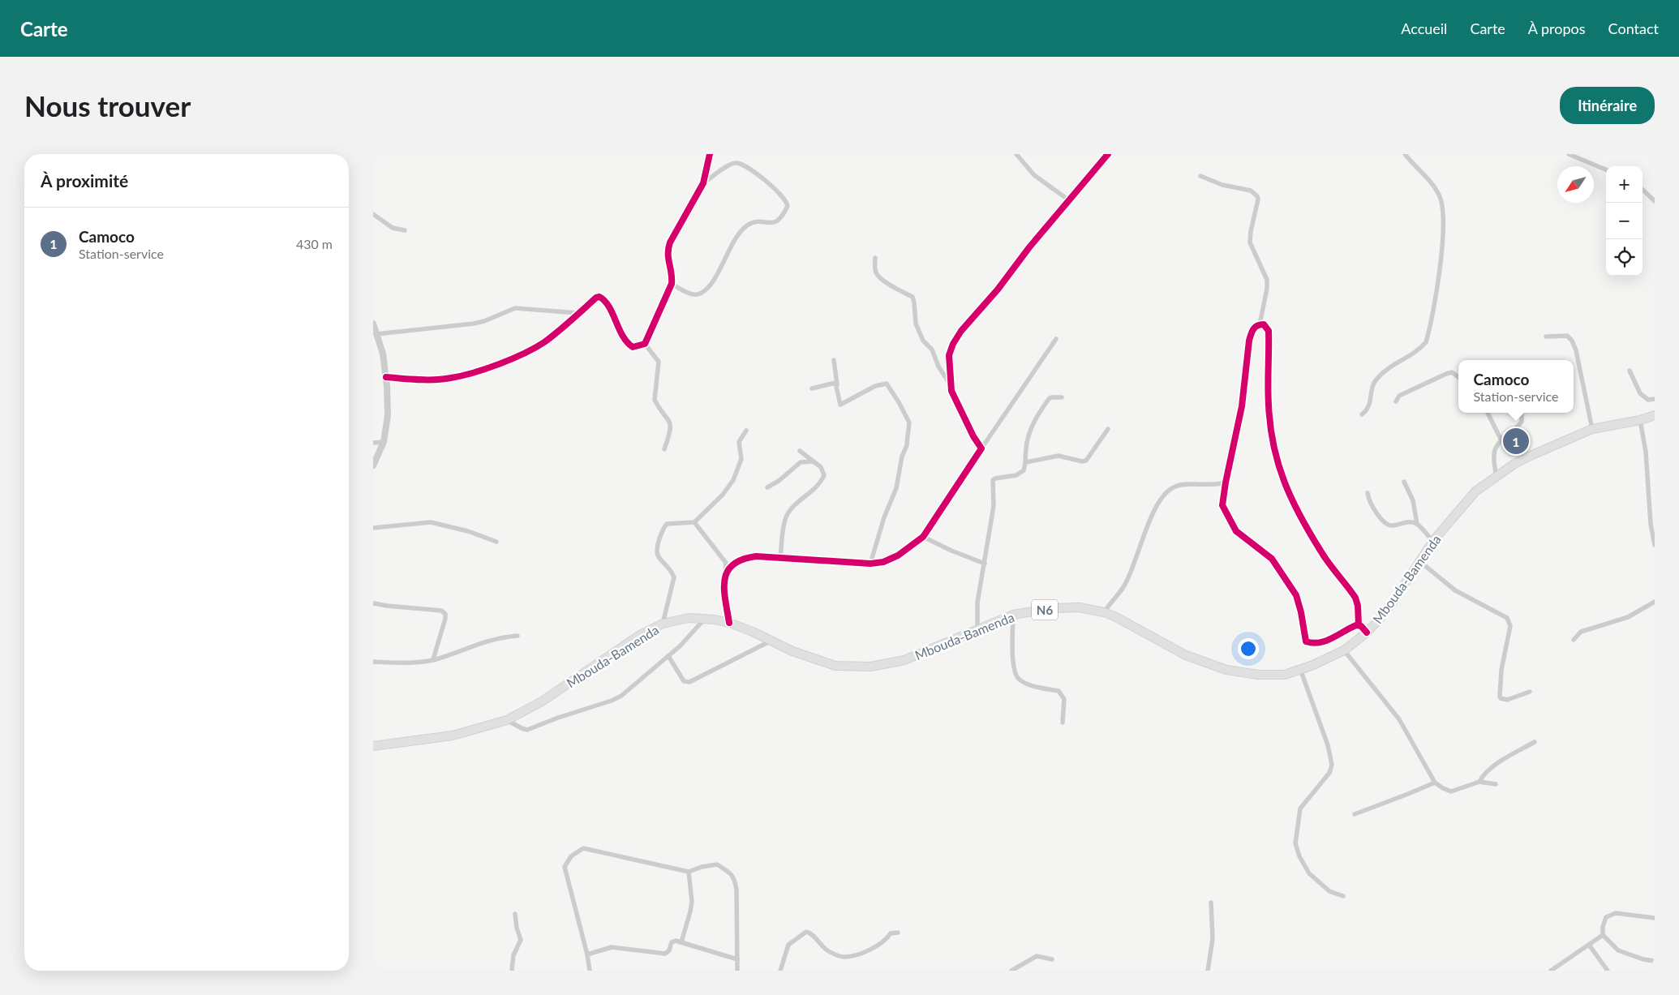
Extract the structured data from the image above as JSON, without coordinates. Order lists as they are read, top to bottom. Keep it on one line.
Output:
{"streets":{"highway":["Mbouda-Bamenda","N6"]},"north":"bottom left","page":{"header":"Carte","nav":["Accueil","Carte","À propos","Contact"],"buttons":"Itinéraire","title":"Nous trouver","heading":"À proximité","map_buttons":["+","−"],"list":[{"mark":"1","name":"Camoco","note":"Station-service","value":"430 m"}],"popup":["Camoco","Station-service"],"pins":"1"}}
